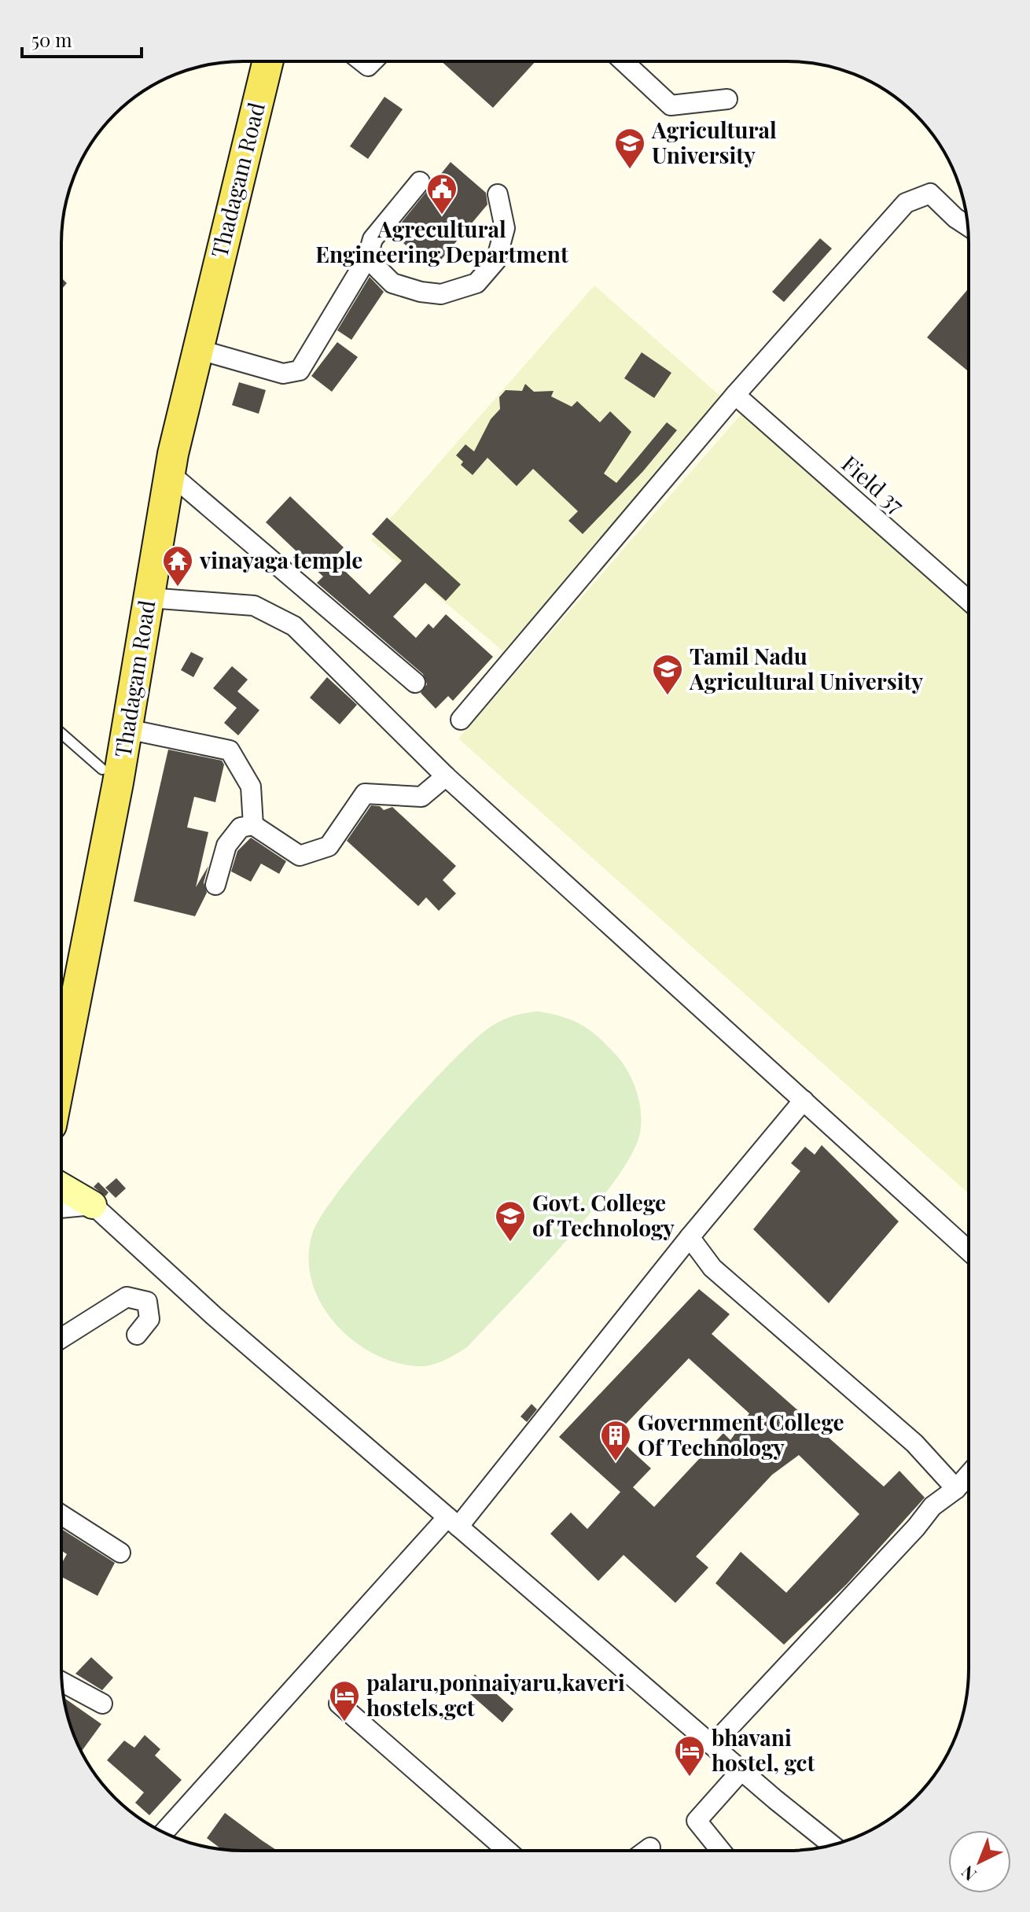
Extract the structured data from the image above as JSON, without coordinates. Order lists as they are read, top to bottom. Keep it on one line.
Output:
{"streets":{"main road":["Thadagam Road"],"street":["Field 37"]},"places":{"school or university":["Agricultural University","Tamil Nadu Agricultural University","Govt. College of Technology"],"public building":["Agrecultural Engineering Department"],"temple":["vinayaga temple"],"building":["Government College Of Technology"],"hotel":["palaru,ponnaiyaru,kaveri hostels,gct","bhavani hostel, gct"]},"scale_bar":"50 m","north":"bottom left"}
